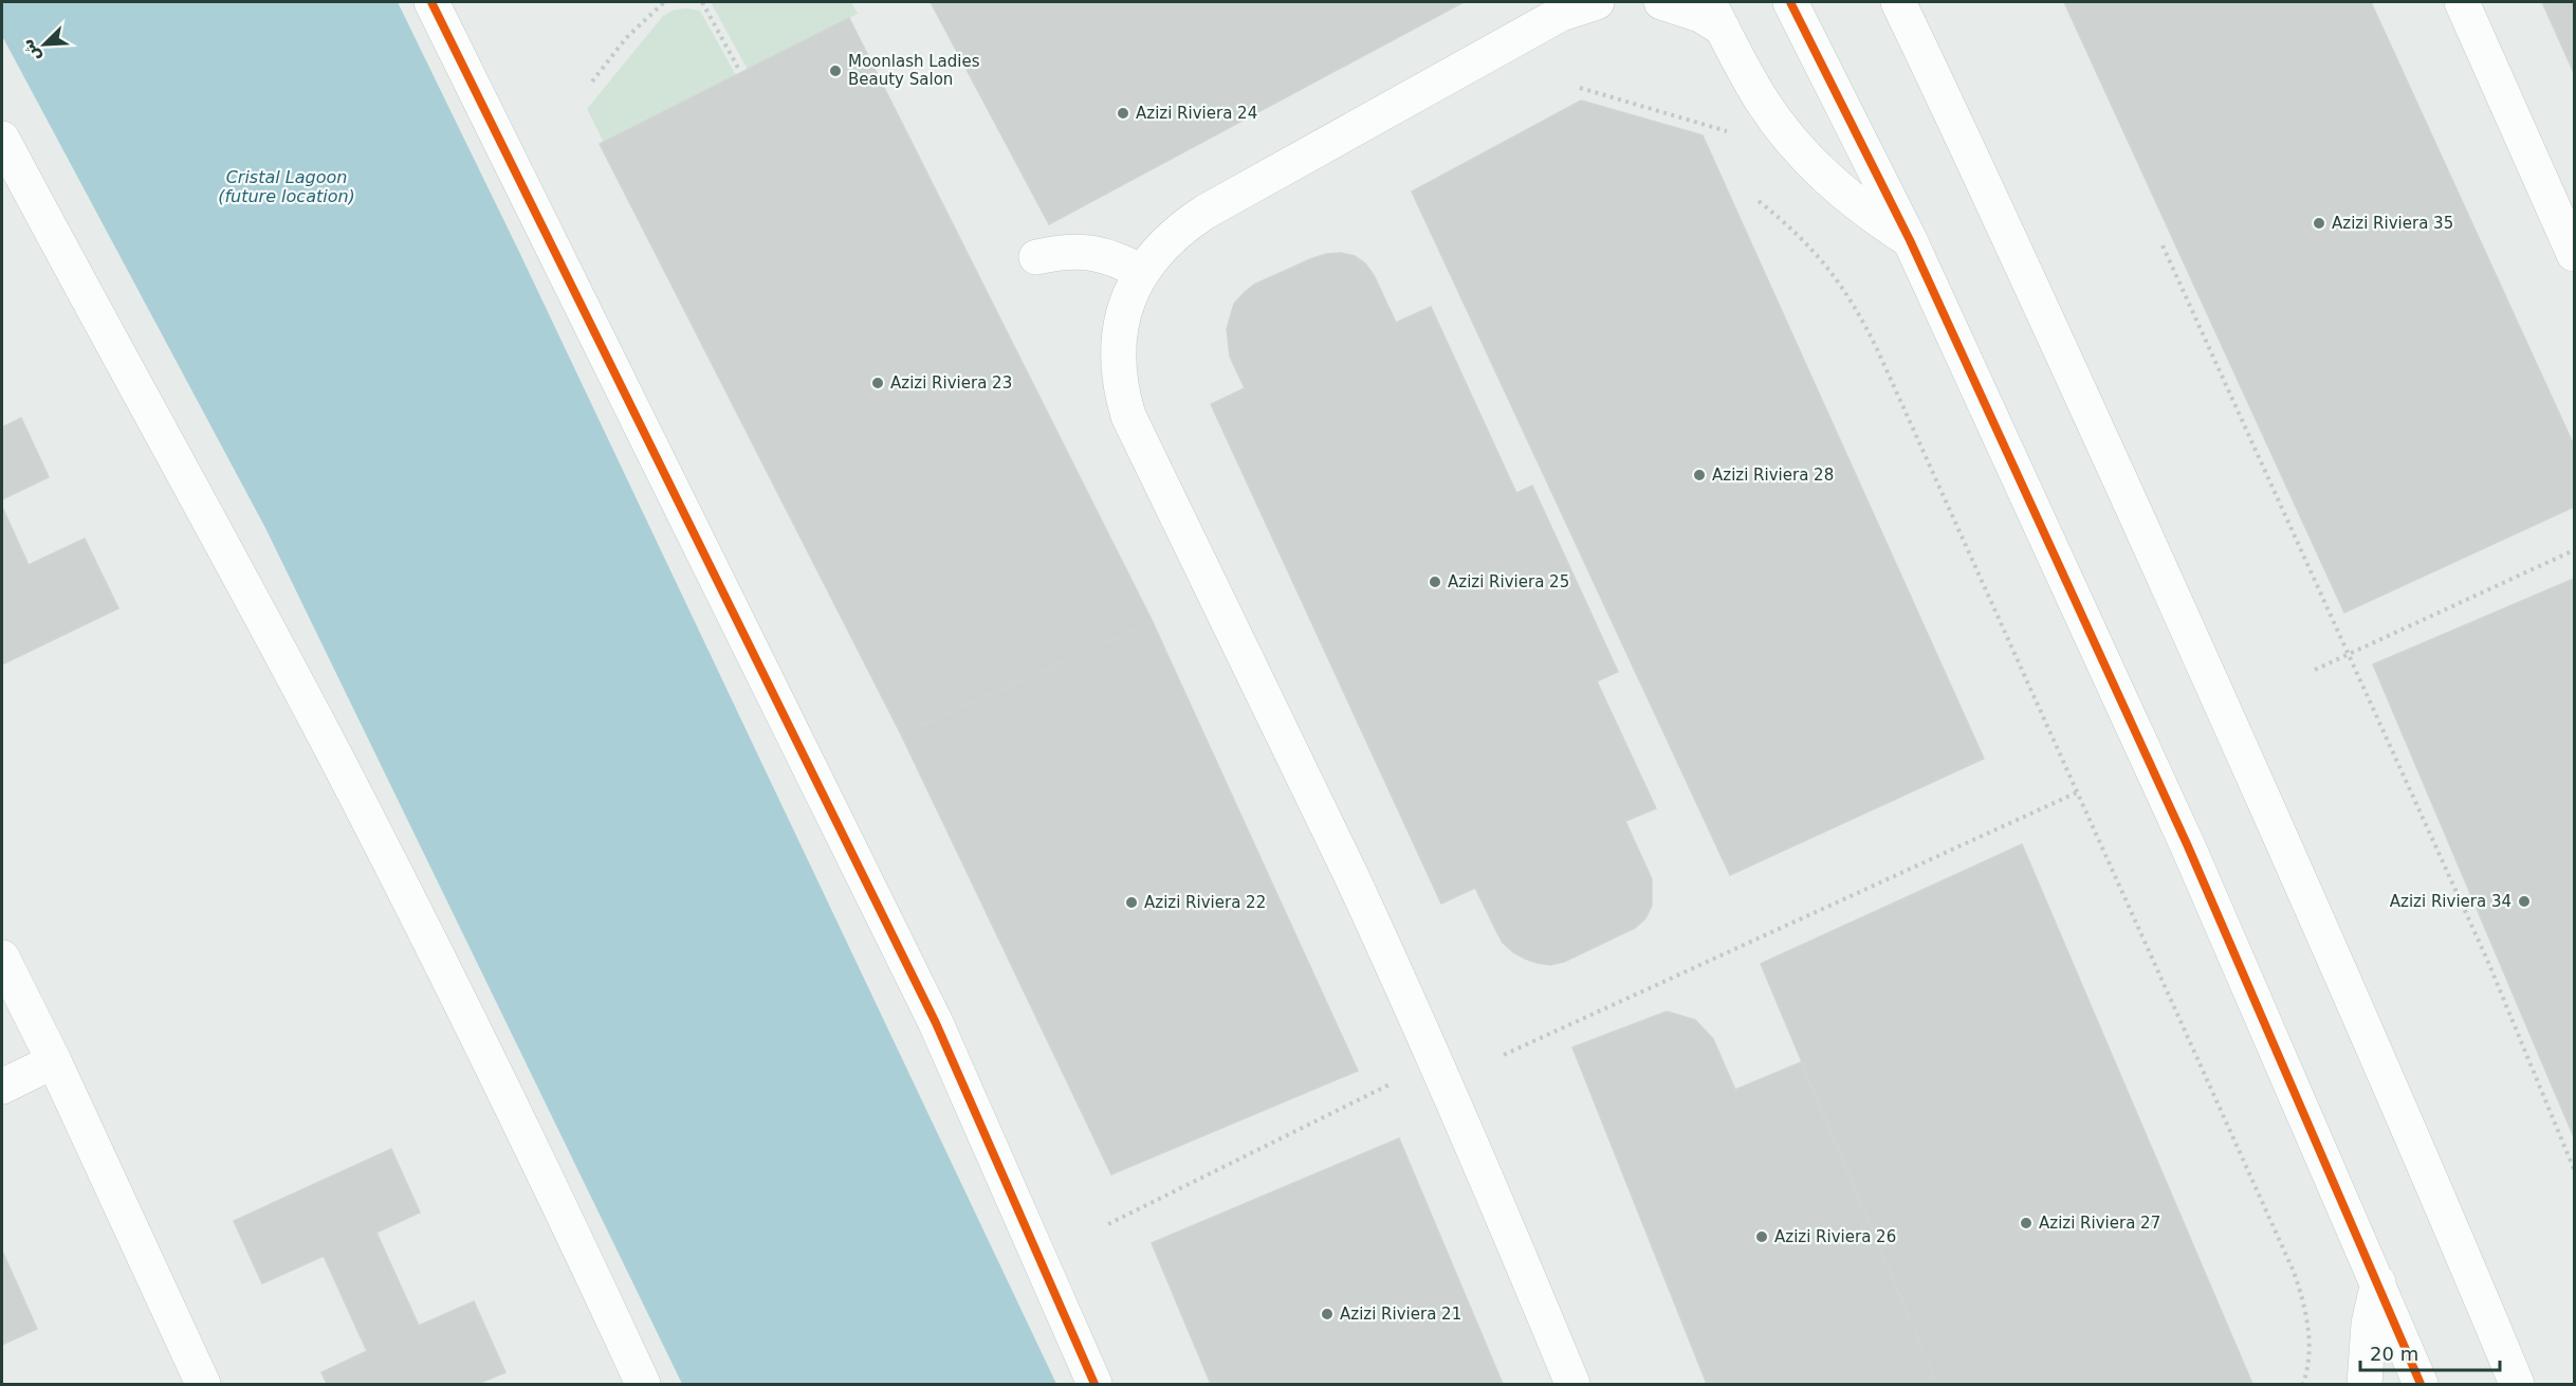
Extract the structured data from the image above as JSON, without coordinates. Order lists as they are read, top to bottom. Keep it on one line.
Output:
{"water":["Cristal Lagoon (future location)"],"places":["Moonlash Ladies Beauty Salon","Azizi Riviera 24","Azizi Riviera 35","Azizi Riviera 23","Azizi Riviera 28","Azizi Riviera 25","Azizi Riviera 34","Azizi Riviera 22","Azizi Riviera 27","Azizi Riviera 26","Azizi Riviera 21"],"scale_bar":"20 m","north":"bottom left"}
